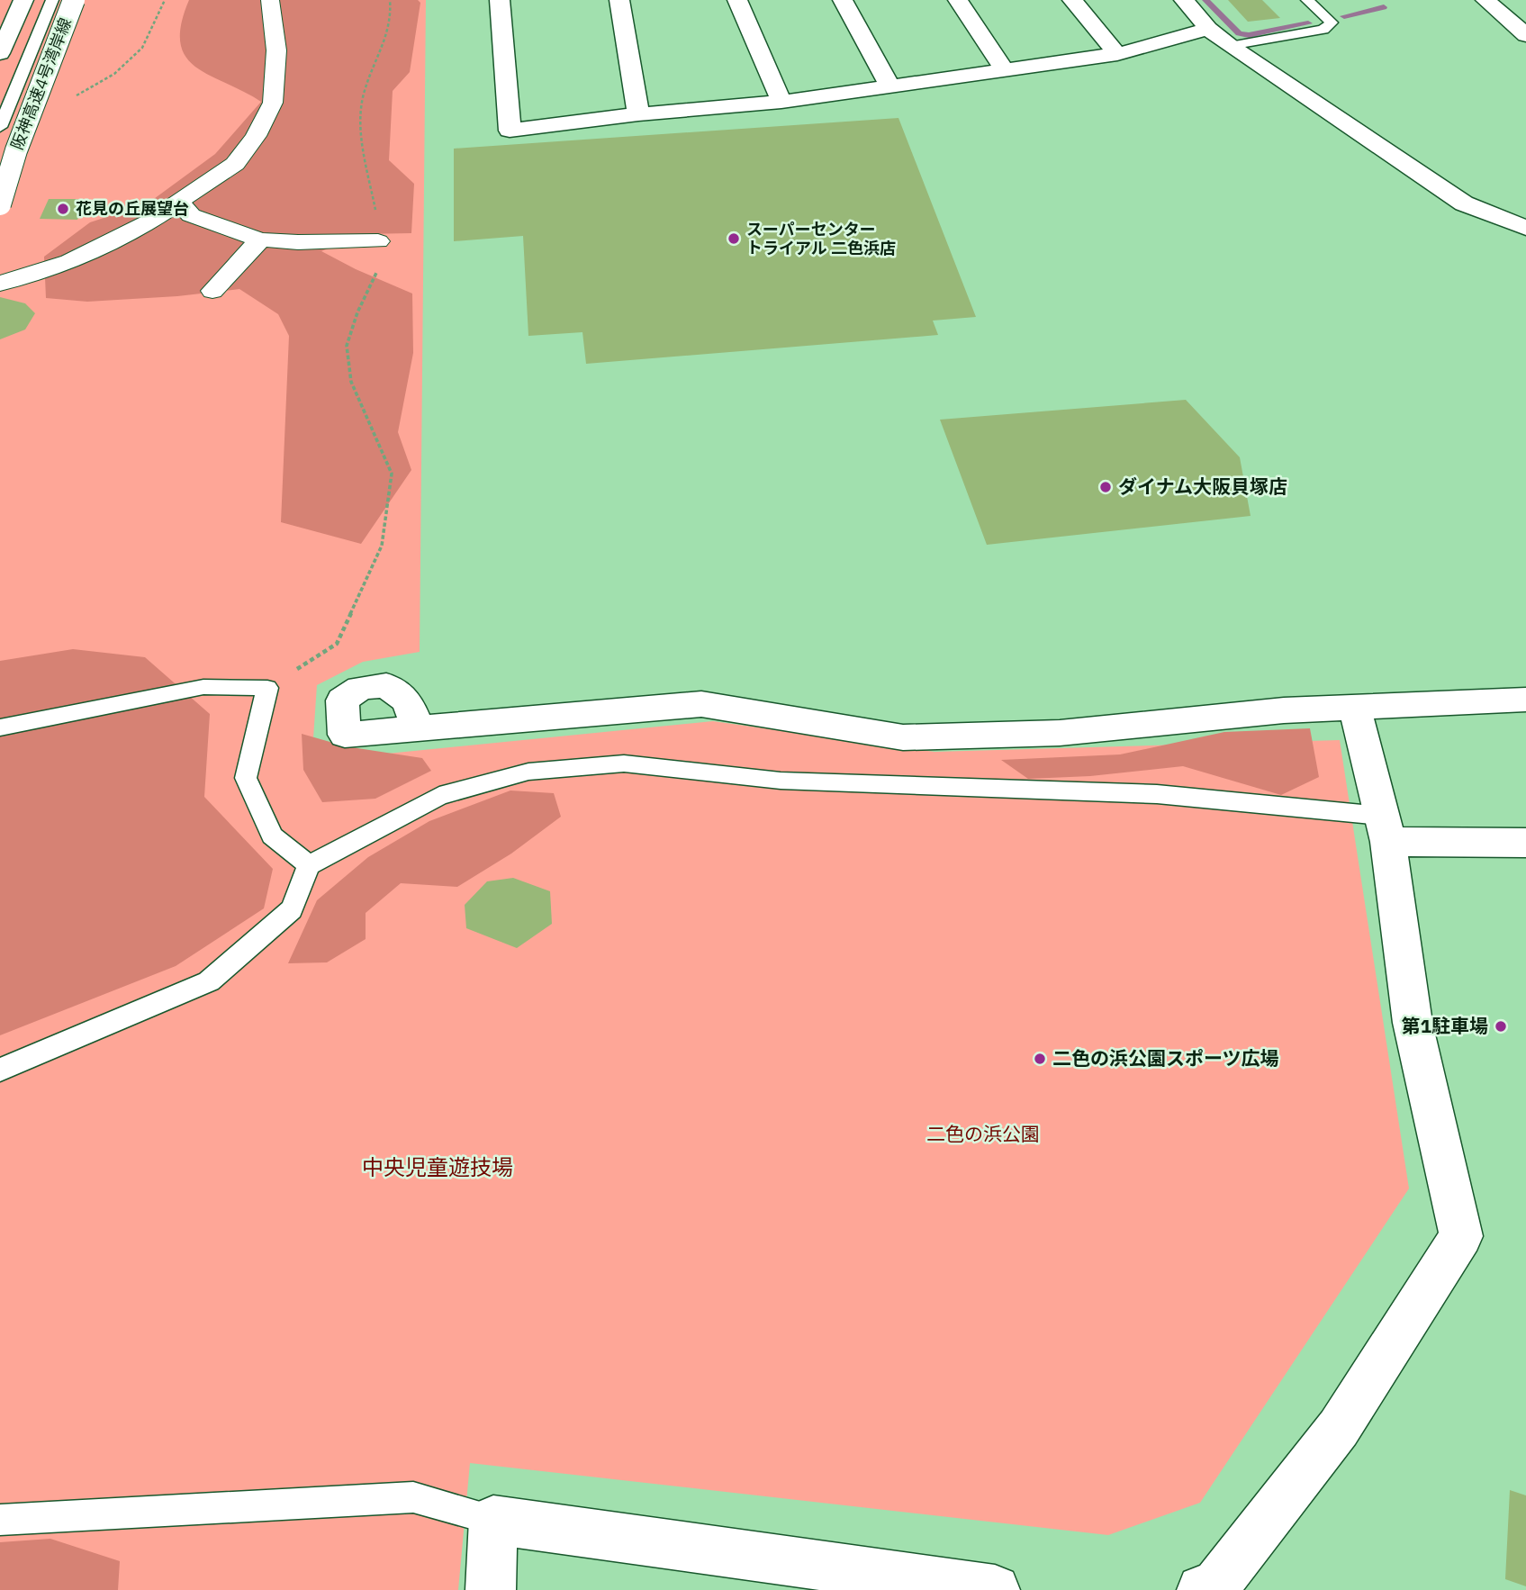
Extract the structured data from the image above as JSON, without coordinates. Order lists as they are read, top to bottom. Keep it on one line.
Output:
{"streets":{"main road":["阪神高速4号湾岸線"]},"parks":["二色の浜公園","中央児童遊技場"],"places":["花見の丘展望台","スーパーセンター トライアル 二色浜店","ダイナム大阪貝塚店","第1駐車場","二色の浜公園スポーツ広場"]}
